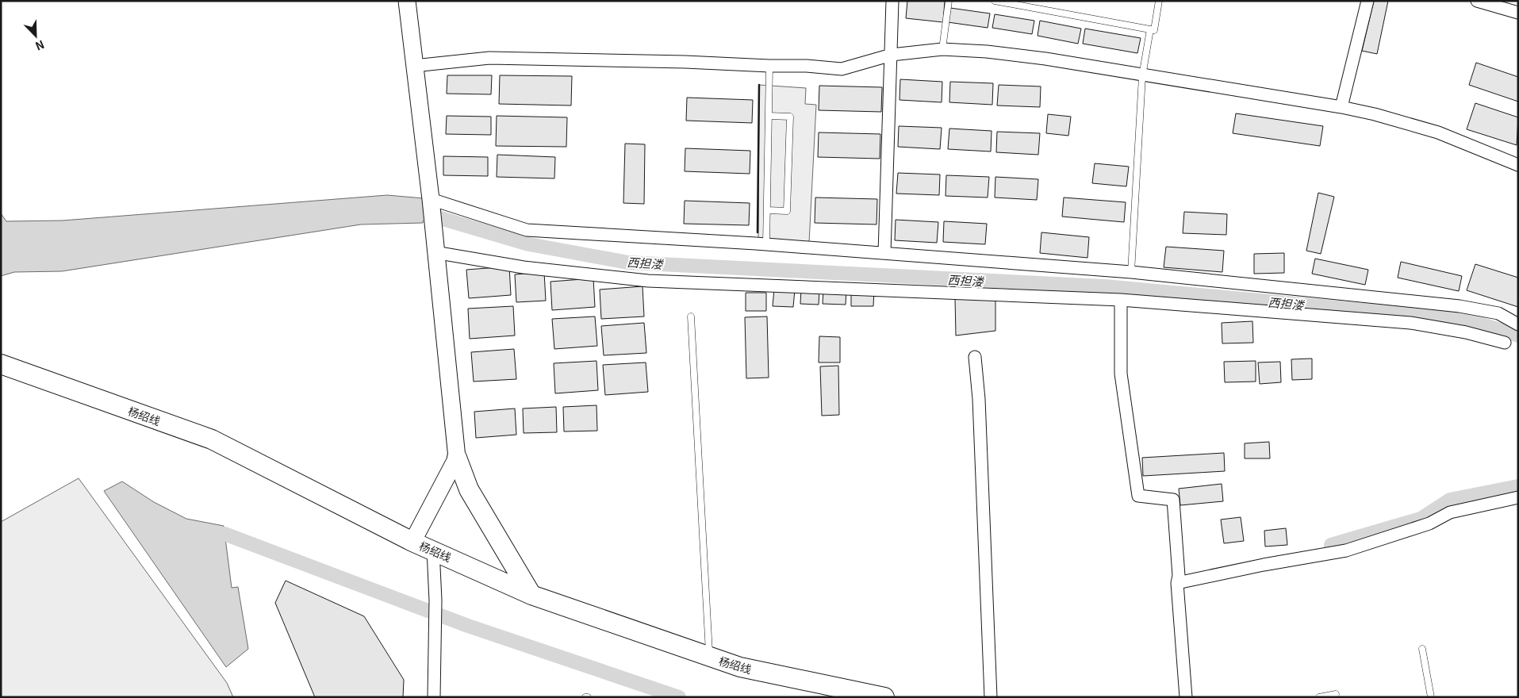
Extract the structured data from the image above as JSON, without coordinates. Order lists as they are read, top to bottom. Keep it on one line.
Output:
{"streets":{"main road":["杨绍线"]},"water":["西担溇"],"north":"bottom right"}
